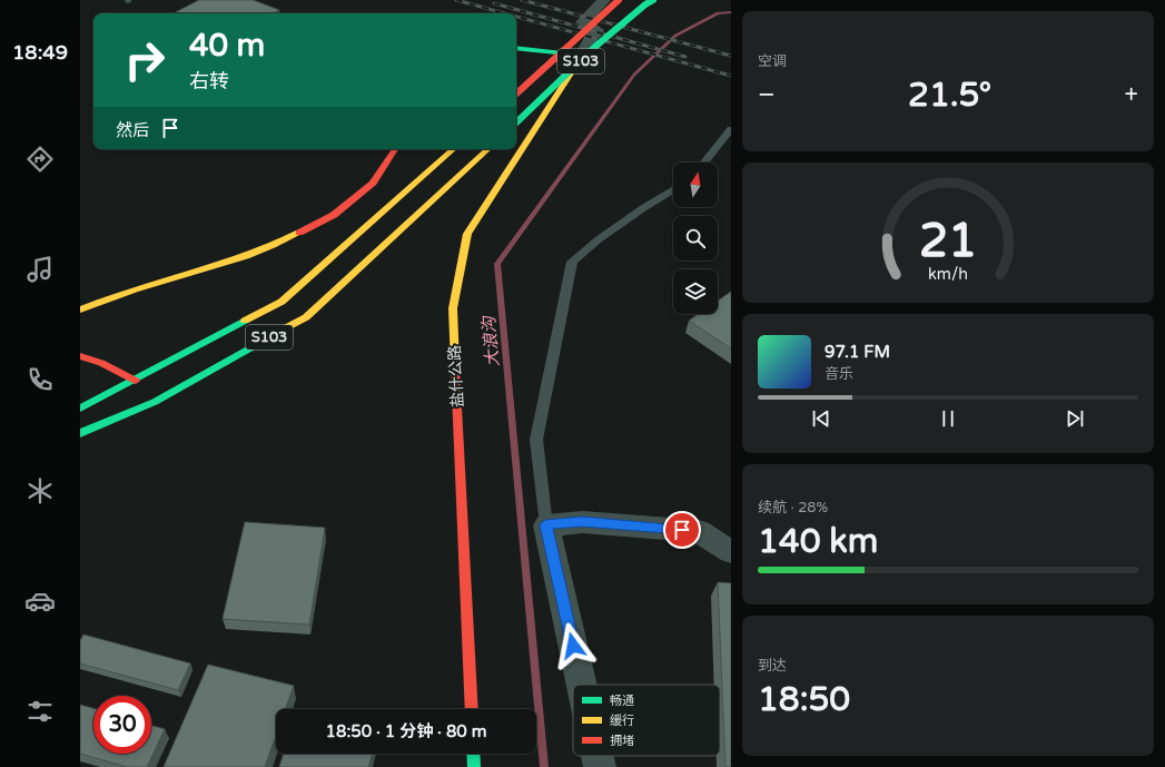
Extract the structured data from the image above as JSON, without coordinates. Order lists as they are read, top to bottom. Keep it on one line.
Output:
{"streets":{"main road":["S103","盐什公路"]},"water":["大浪沟"],"legend":["畅通","缓行","拥堵"],"north":"top","page":{"tabs":"18:49","tile":["空调",["续航 · 28%","140 km"],["到达","18:50"]],"turn":["40 m","右转"],"heat":["−","21.5°","+"],"then":"然后","song":["97.1 FM","音乐"],"limit":"30","trip":"18:50 · 1 分钟 · 80 m","gauge":["21","km/h"]}}
